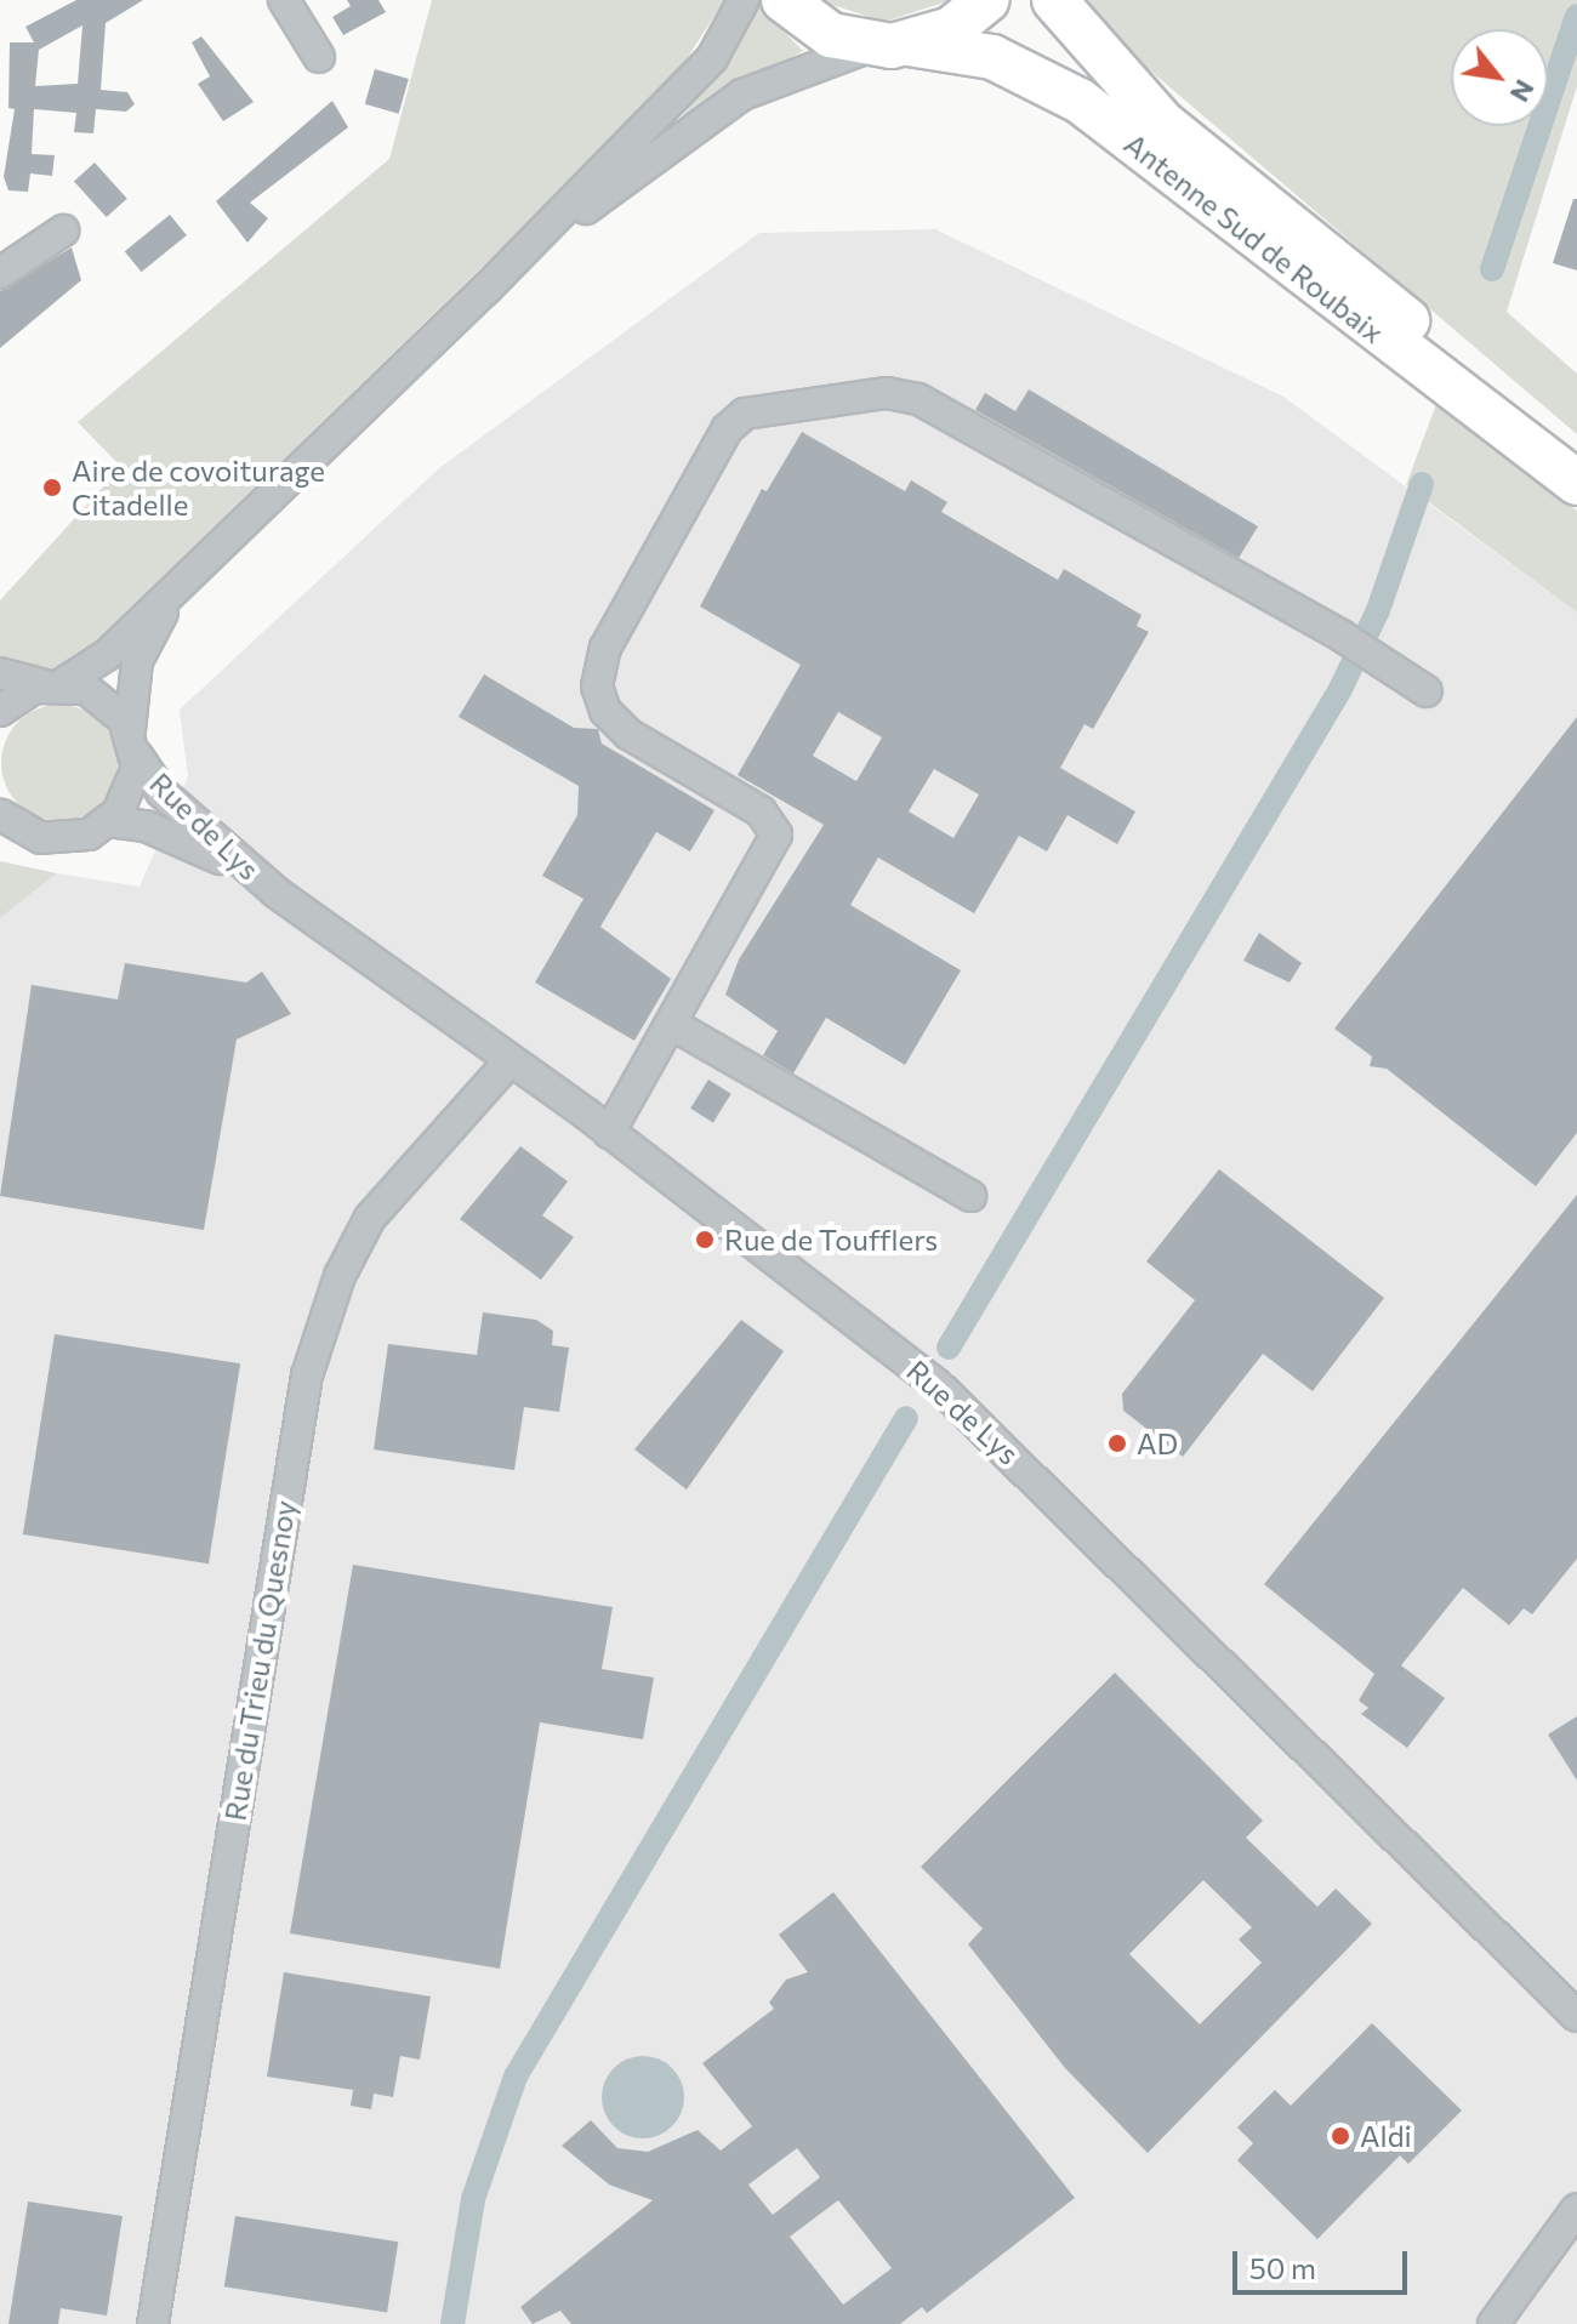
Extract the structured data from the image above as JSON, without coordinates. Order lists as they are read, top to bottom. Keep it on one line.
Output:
{"streets":{"highway":["Antenne Sud de Roubaix"],"street":["Rue de Lys","Rue du Trieu du Quesnoy"]},"crossings":[["Rue de Lys","Rue du Trieu du Quesnoy"]],"places":["Aire de covoiturage Citadelle","Rue de Toufflers","AD","Aldi"],"scale_bar":"50 m","north":"bottom right"}
